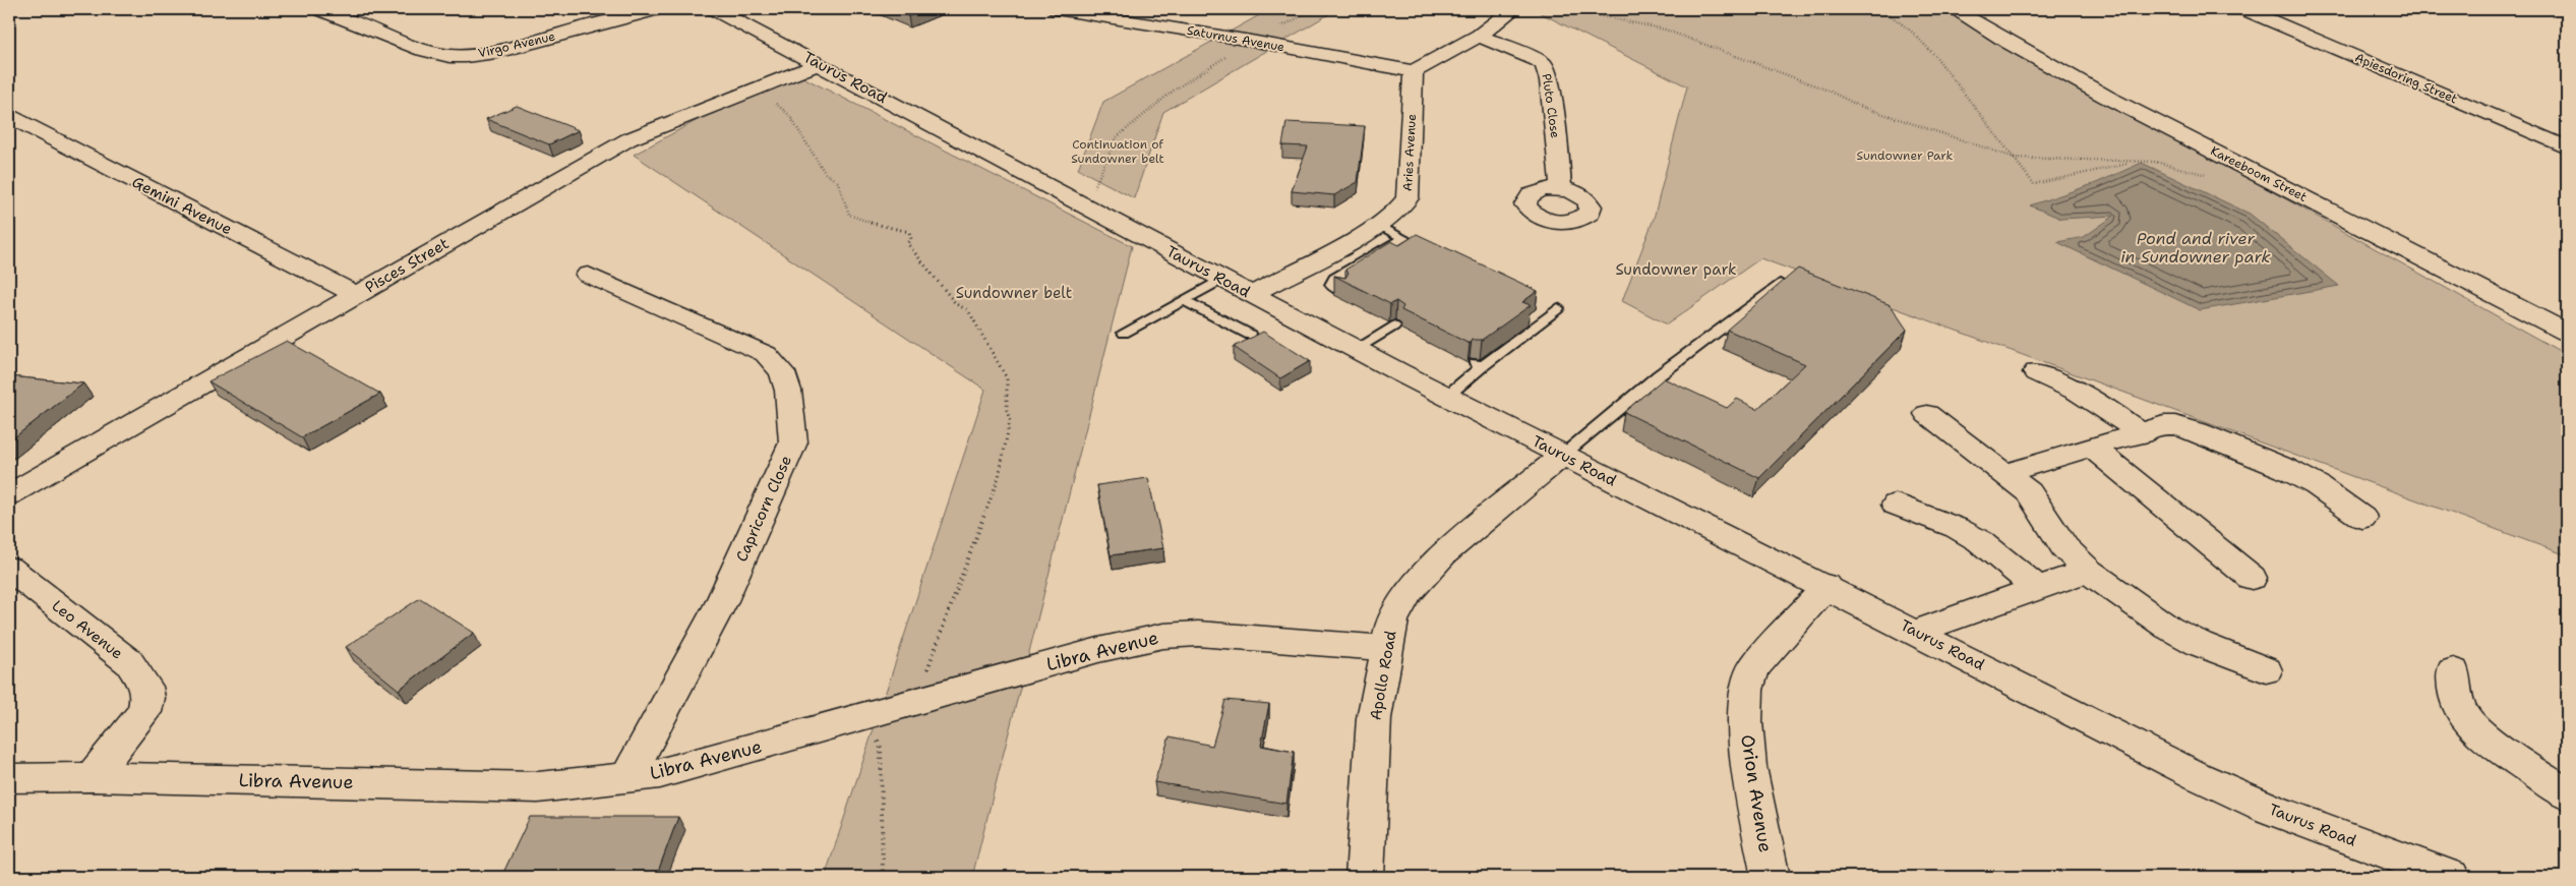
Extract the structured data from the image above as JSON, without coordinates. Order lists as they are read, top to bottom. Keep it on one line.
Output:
{"streets":{"street":["Saturnus Avenue","Virgo Avenue","Taurus Road","Apiesdoring Street","Pluto Close","Aries Avenue","Kareeboom Street","Gemini Avenue","Pisces Street","Capricorn Close","Leo Avenue","Libra Avenue","Apollo Road","Orion Avenue"]},"crossings":[["Saturnus Avenue","Aries Avenue"],["Taurus Road","Aries Avenue"],["Taurus Road","Pisces Street"],["Taurus Road","Apollo Road"],["Taurus Road","Orion Avenue"],["Gemini Avenue","Pisces Street"],["Capricorn Close","Libra Avenue"],["Leo Avenue","Libra Avenue"],["Libra Avenue","Apollo Road"]],"water":["Pond and river in Sundowner park"],"parks":["Continuation of Sundowner belt","Sundowner Park","Sundowner park","Sundowner belt"]}
